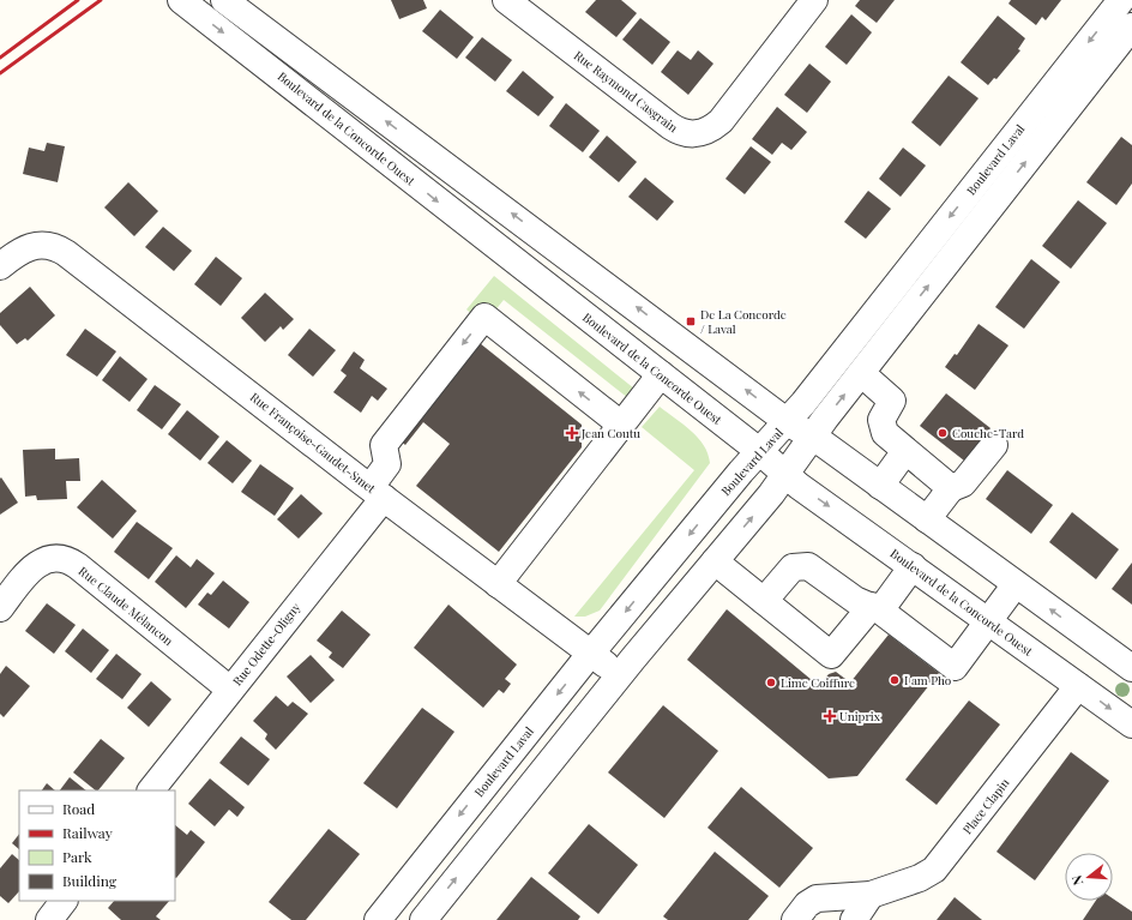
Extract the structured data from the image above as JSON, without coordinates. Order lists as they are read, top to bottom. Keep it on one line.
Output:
{"streets":{"street":["Rue Raymond Casgrain","Boulevard de la Concorde Ouest","Boulevard Laval","Rue Françoise-Gaudet-Smet","Rue Claude Mélancon","Rue Odette-Oligny","Place Clapin"]},"crossings":[["Boulevard de la Concorde Ouest","Boulevard Laval"],["Boulevard de la Concorde Ouest","Place Clapin"],["Boulevard Laval","Rue Françoise-Gaudet-Smet"],["Rue Françoise-Gaudet-Smet","Rue Odette-Oligny"],["Rue Claude Mélancon","Rue Odette-Oligny"]],"places":{"transit":["De La Concorde / Laval"],"health":["Jean Coutu","Uniprix"],"other":["Couche-Tard","I am Pho","Lime Coiffure"]},"legend":["Road","Railway","Park","Building"],"north":"left"}
